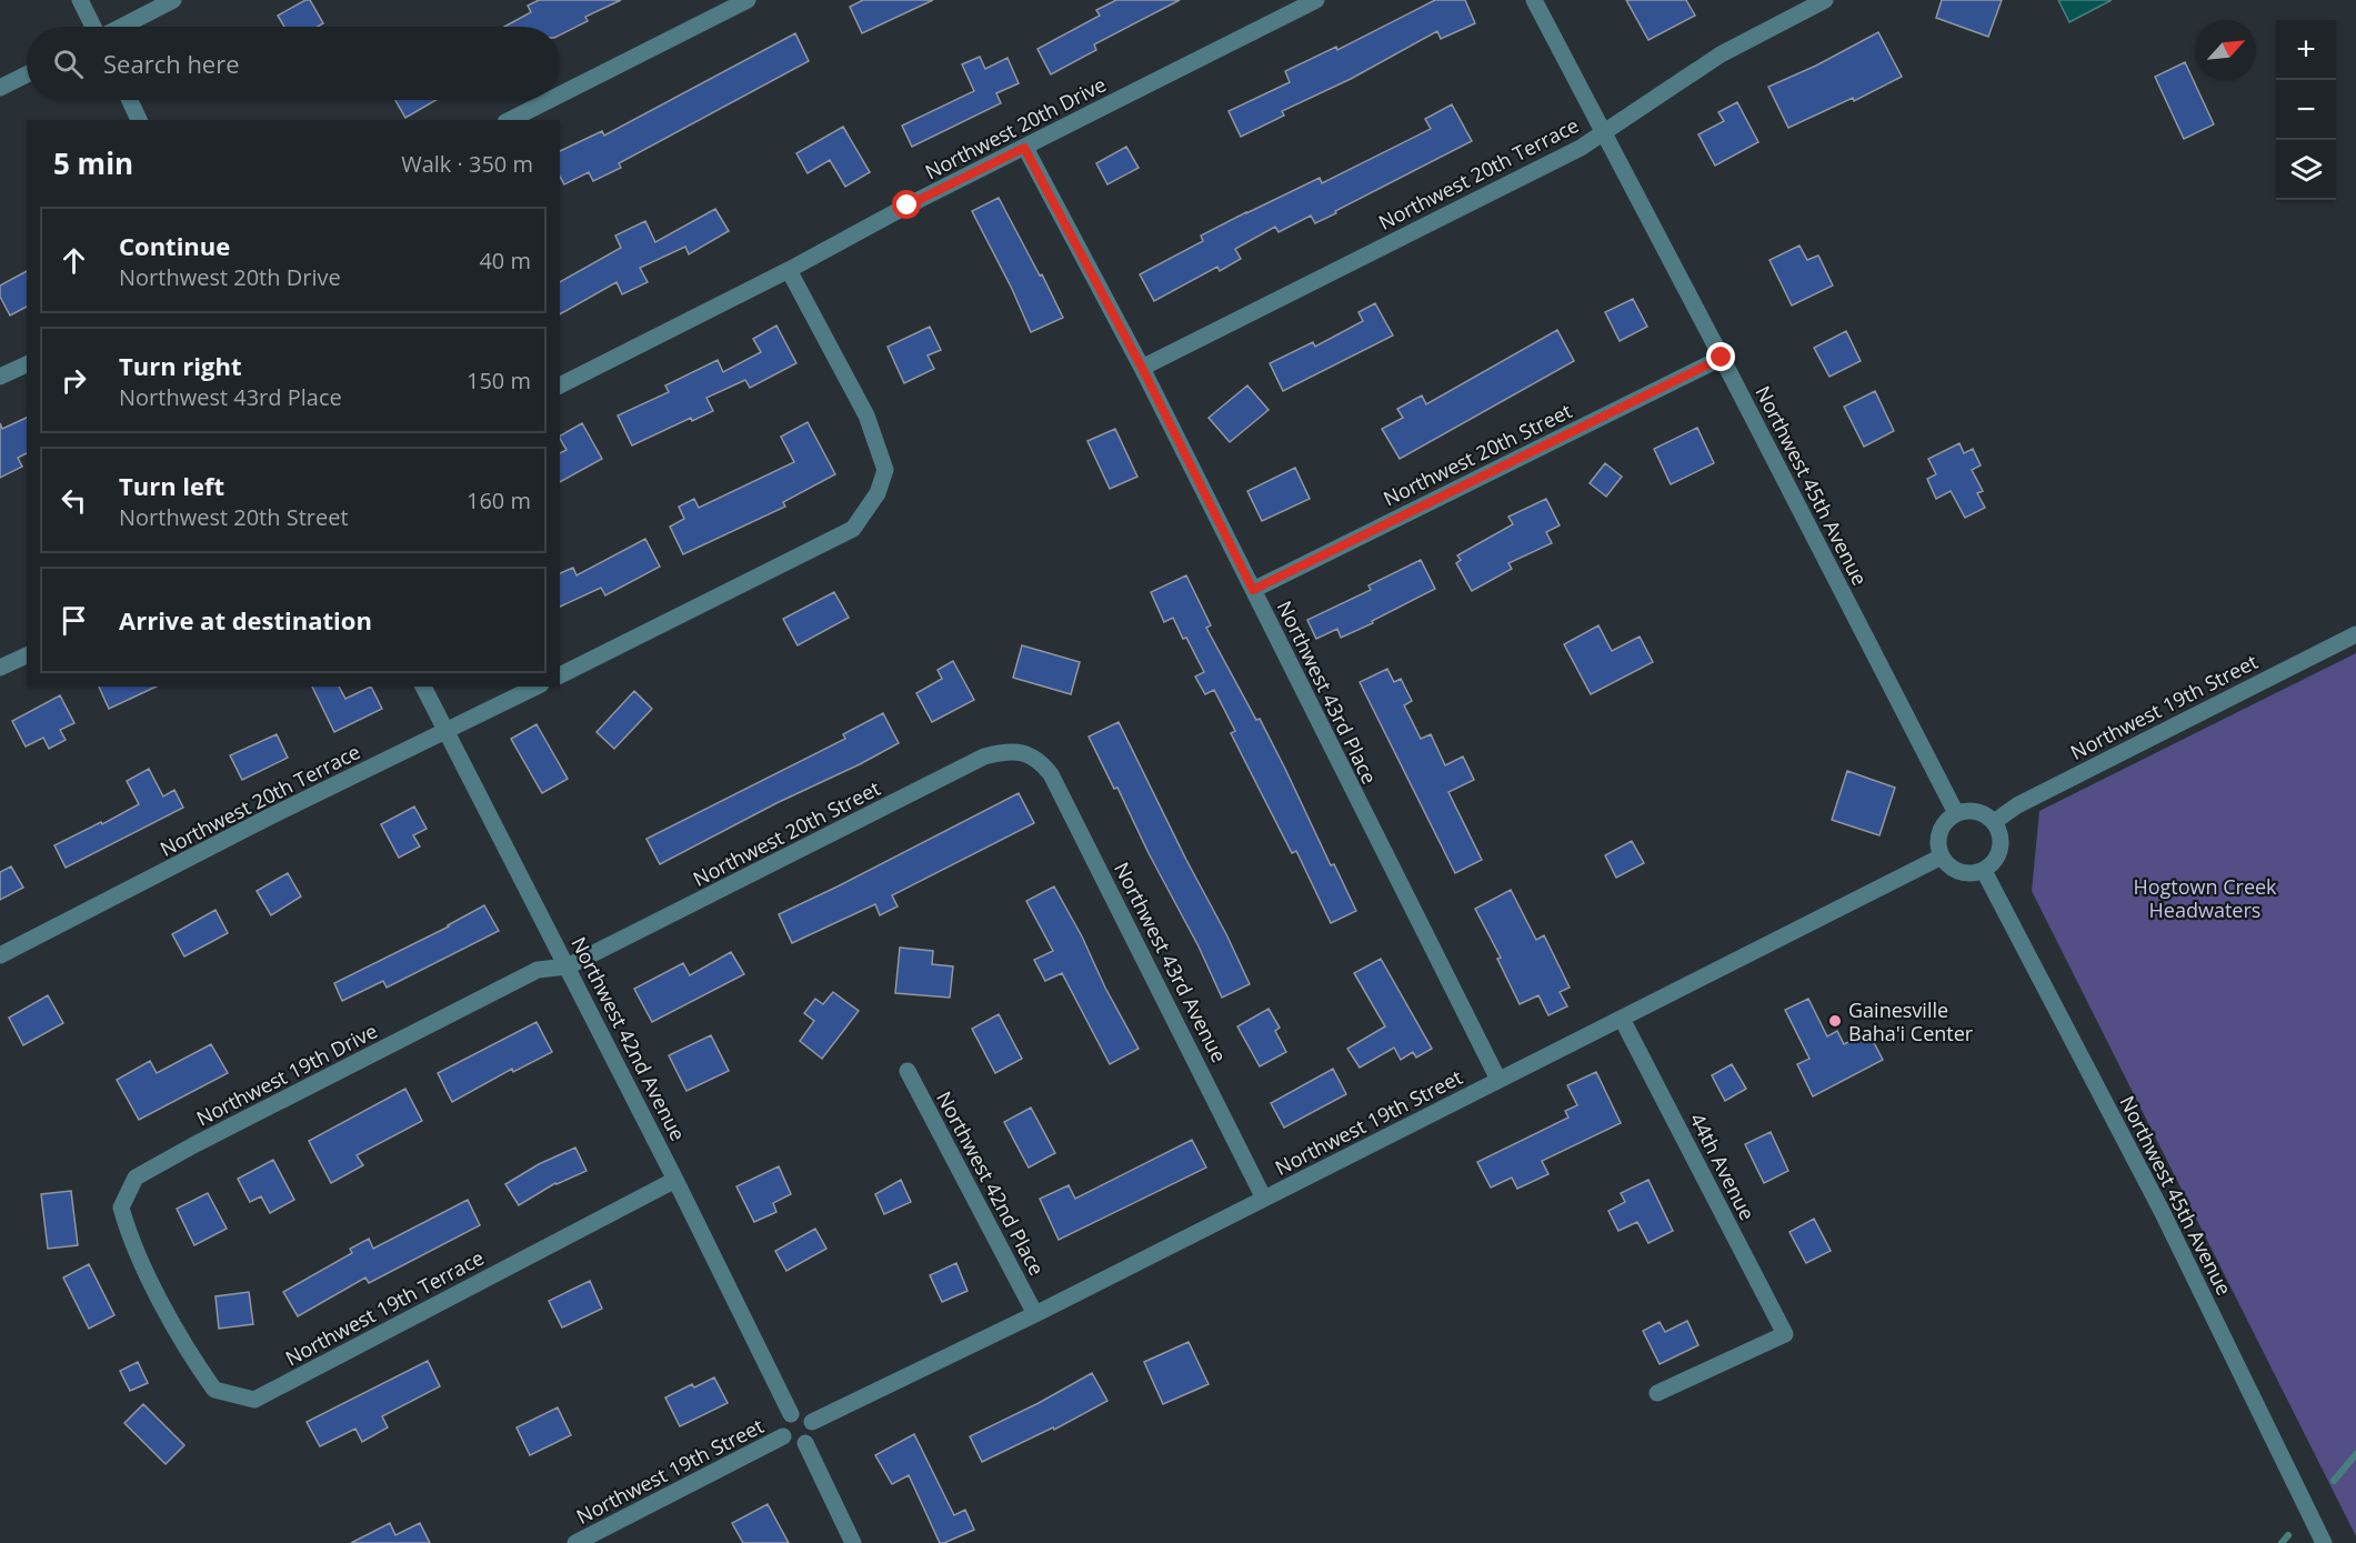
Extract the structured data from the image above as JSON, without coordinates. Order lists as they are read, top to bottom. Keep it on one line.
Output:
{"streets":{"street":["Northwest 20th Drive","Northwest 20th Terrace","Northwest 20th Street","Northwest 45th Avenue","Northwest 43rd Place","Northwest 19th Street","Northwest 43rd Avenue","Northwest 42nd Avenue","Northwest 19th Drive","44th Avenue","Northwest 42nd Place","Northwest 19th Terrace"]},"crossings":[["Northwest 20th Drive","Northwest 43rd Place"],["Northwest 20th Terrace","Northwest 45th Avenue"],["Northwest 20th Terrace","Northwest 43rd Place"],["Northwest 20th Terrace","Northwest 42nd Avenue"],["Northwest 20th Street","Northwest 45th Avenue"],["Northwest 20th Street","Northwest 43rd Place"],["Northwest 20th Street","Northwest 43rd Avenue"],["Northwest 20th Street","Northwest 42nd Avenue"],["Northwest 20th Street","Northwest 19th Drive"],["Northwest 45th Avenue","Northwest 19th Street"],["Northwest 43rd Place","Northwest 19th Street"],["Northwest 19th Street","Northwest 43rd Avenue"],["Northwest 19th Street","Northwest 42nd Avenue"],["Northwest 19th Street","44th Avenue"],["Northwest 19th Street","Northwest 42nd Place"],["Northwest 42nd Avenue","Northwest 19th Drive"],["Northwest 42nd Avenue","Northwest 19th Terrace"],["Northwest 19th Drive","Northwest 19th Terrace"]],"parks":["Hogtown Creek Headwaters"],"places":["Gainesville Baha'i Center"],"north":"top right","page":{"map_buttons":["+","−"],"search":"Search here","heading":["5 min","Walk · 350 m"],"list":[["Continue","Northwest 20th Drive","40 m"],["Turn right","Northwest 43rd Place","150 m"],["Turn left","Northwest 20th Street","160 m"],"Arrive at destination"]}}
